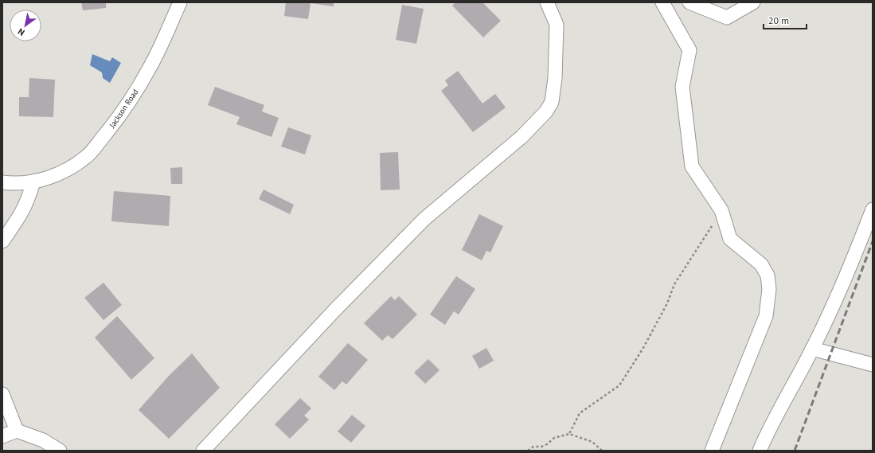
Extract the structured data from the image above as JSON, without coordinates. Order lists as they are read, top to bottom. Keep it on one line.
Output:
{"streets":{"street":["Jackson Road"]},"scale_bar":"20 m","north":"bottom left"}
